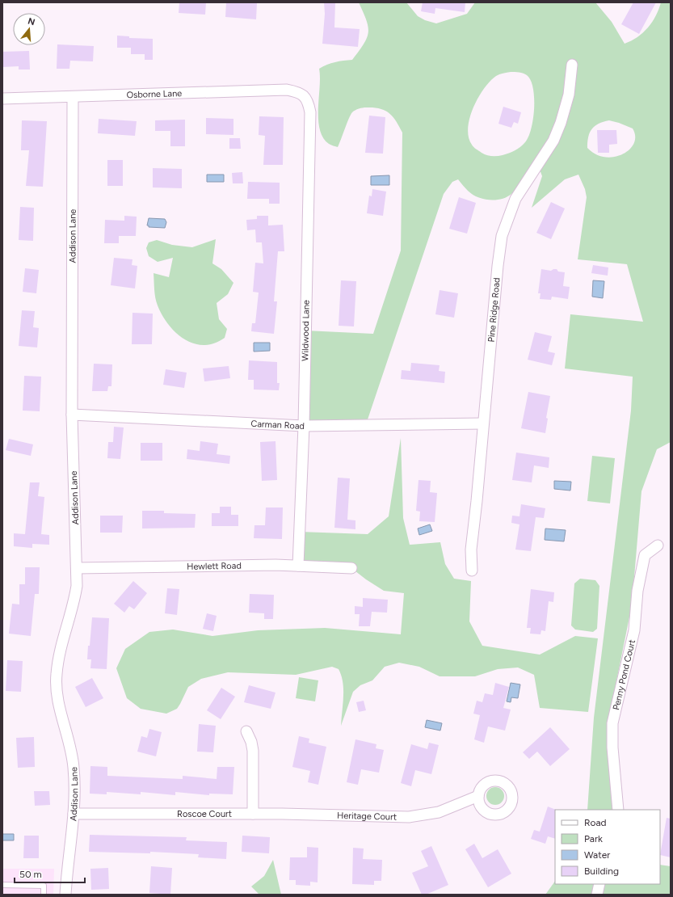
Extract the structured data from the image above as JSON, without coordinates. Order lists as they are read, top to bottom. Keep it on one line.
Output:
{"streets":{"street":["Osborne Lane","Addison Lane","Pine Ridge Road","Wildwood Lane","Carman Road","Hewlett Road","Penny Pond Court","Roscoe Court","Heritage Court"]},"crossings":[["Osborne Lane","Addison Lane"],["Osborne Lane","Wildwood Lane"],["Addison Lane","Carman Road"],["Addison Lane","Hewlett Road"],["Addison Lane","Roscoe Court"],["Pine Ridge Road","Carman Road"],["Wildwood Lane","Carman Road"],["Wildwood Lane","Hewlett Road"],["Roscoe Court","Heritage Court"]],"legend":["Road","Park","Water","Building"],"scale_bar":"50 m","north":"top"}
